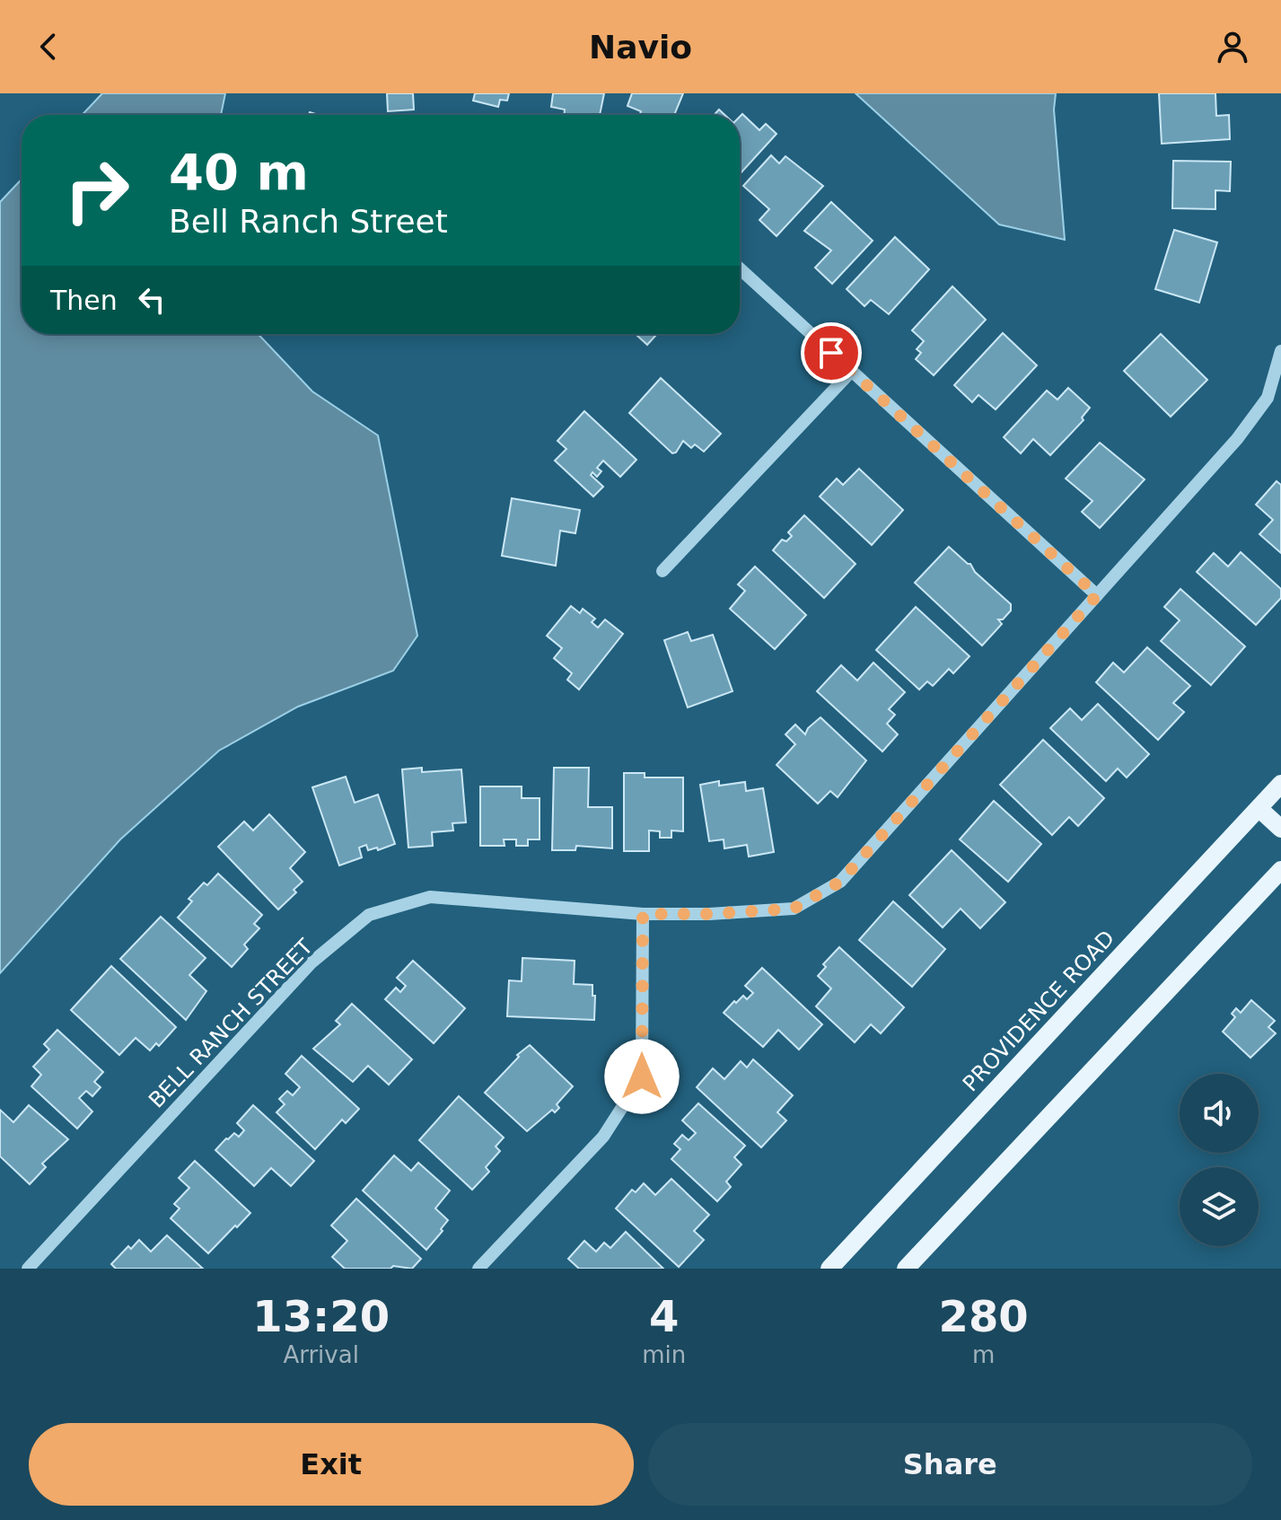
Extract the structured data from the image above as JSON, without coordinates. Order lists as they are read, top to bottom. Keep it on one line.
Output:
{"streets":{"main road":["PROVIDENCE ROAD"],"street":["BELL RANCH STREET"]},"page":{"header":"Navio","turn":["40 m","Bell Ranch Street"],"then":"Then","eta":["13:20","Arrival","4","min","280","m"],"buttons":["Exit","Share"]}}
